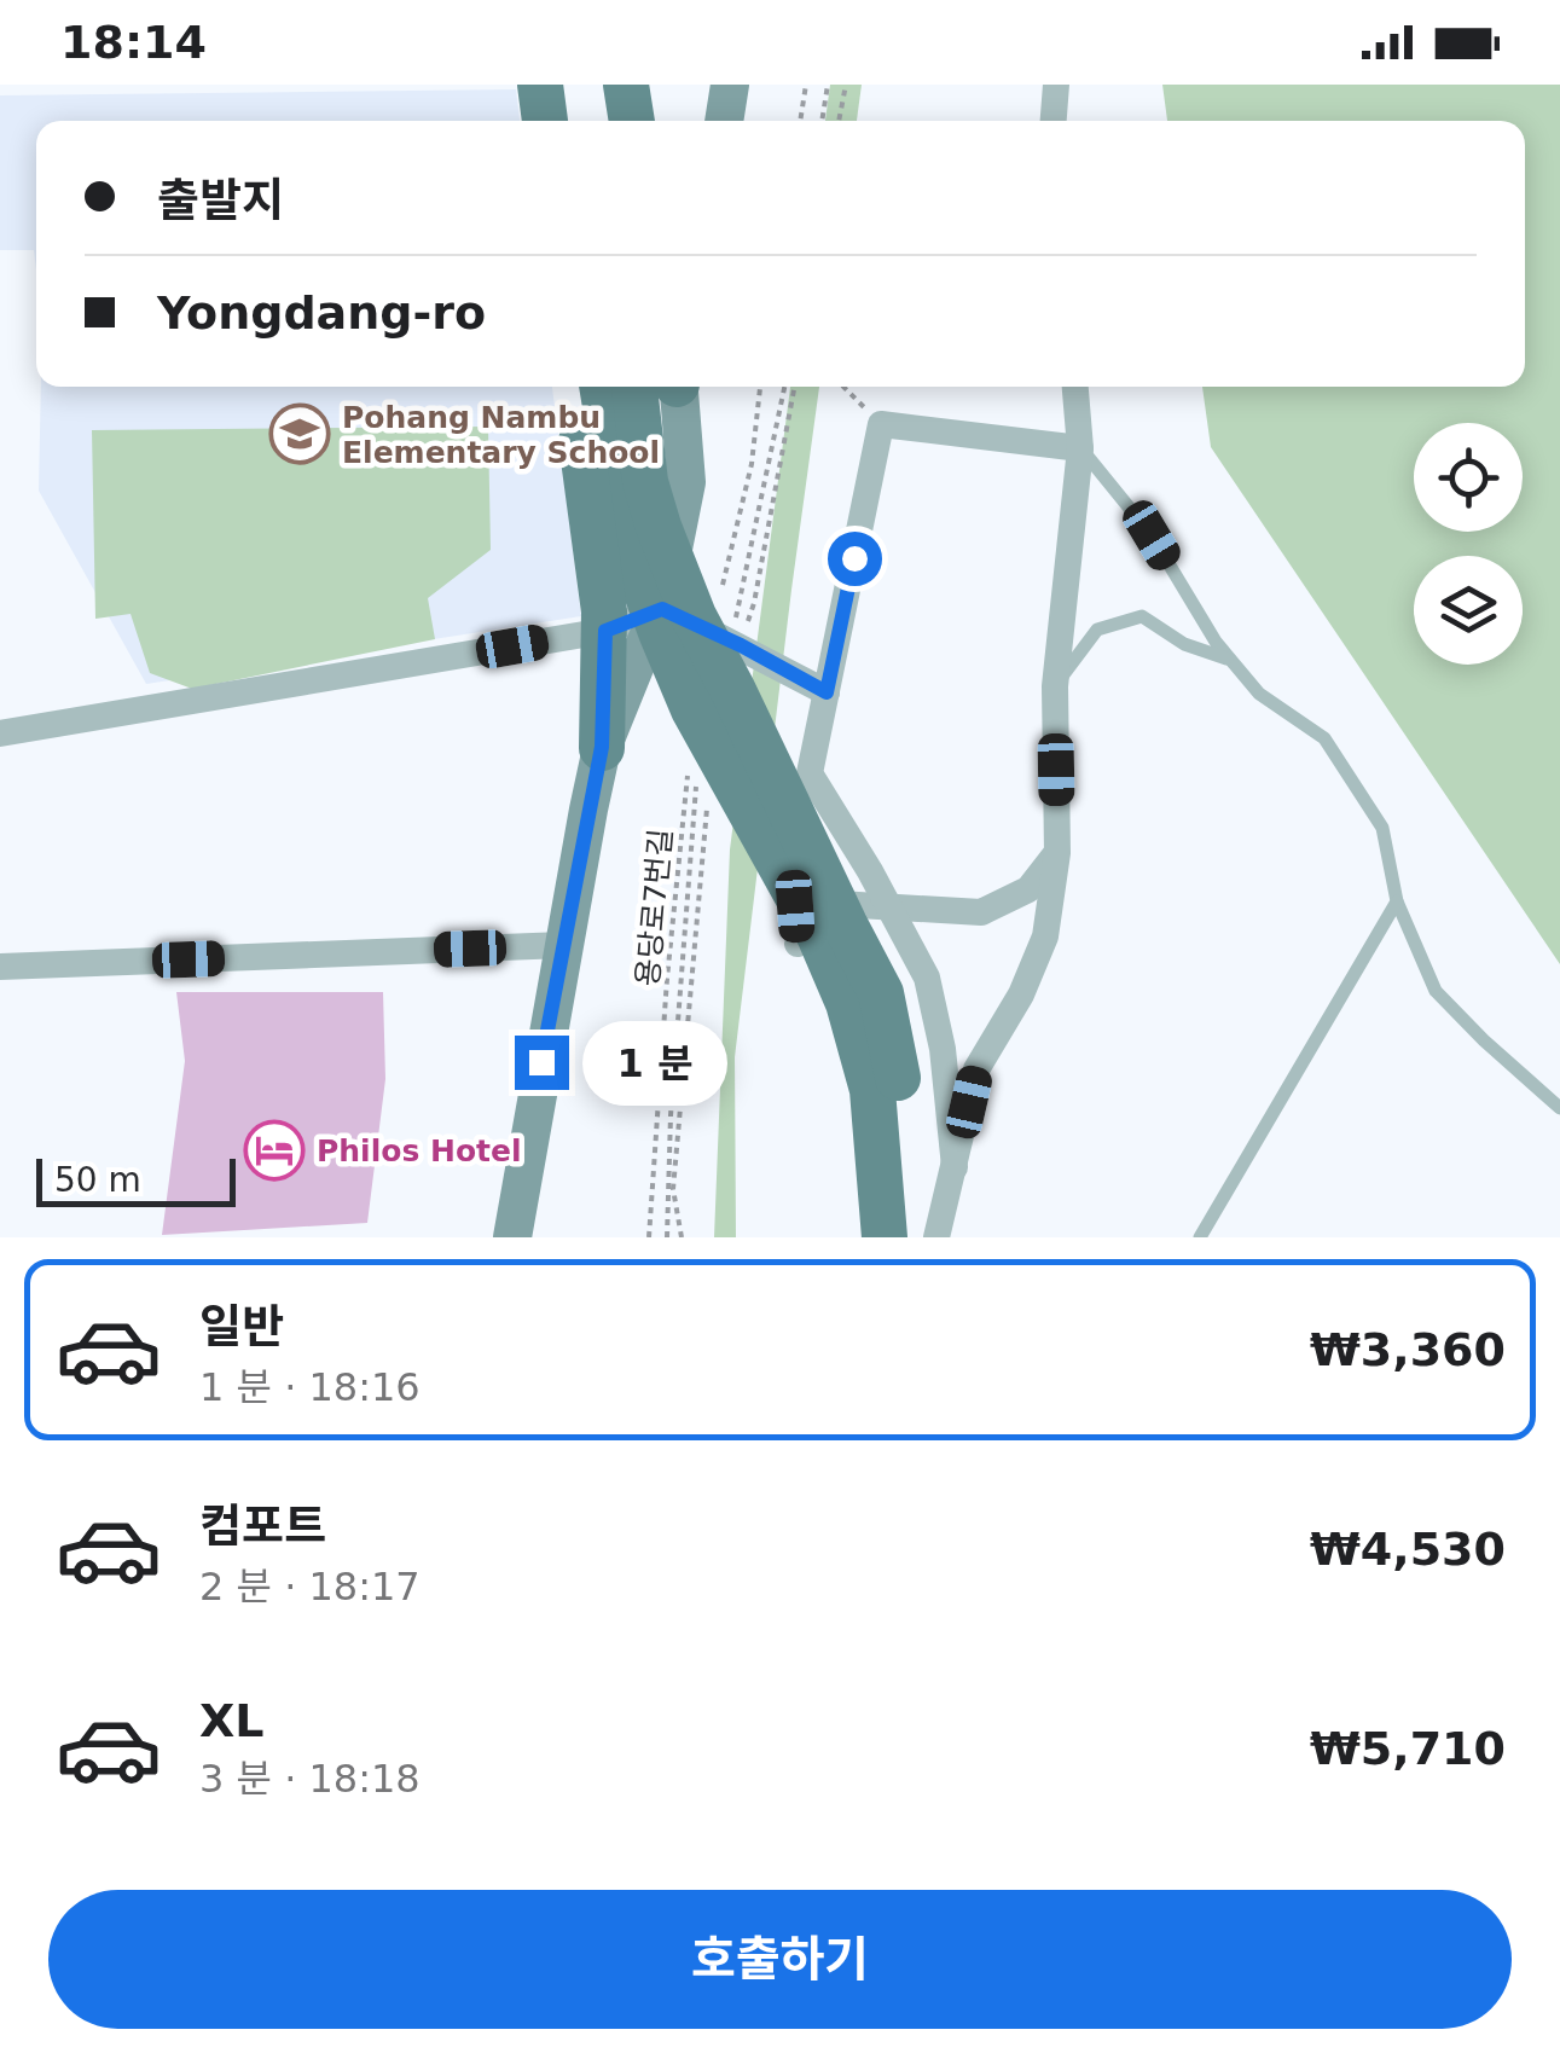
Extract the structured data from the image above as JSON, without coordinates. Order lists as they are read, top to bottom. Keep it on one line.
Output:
{"streets":{"path":["용당로7번길"]},"places":{"school or university":["Pohang Nambu Elementary School"],"hotel":["Philos Hotel"]},"scale_bar":"50 m","page":{"status":"18:14","banner":["출발지","Yongdang-ro"],"bubble":"1 분","scale":"50 m","list":[{"name":"일반","note":"1 분 · 18:16","value":"₩3,360"},{"name":"컴포트","note":"2 분 · 18:17","value":"₩4,530"},{"name":"XL","note":"3 분 · 18:18","value":"₩5,710"}],"buttons":"호출하기"}}
